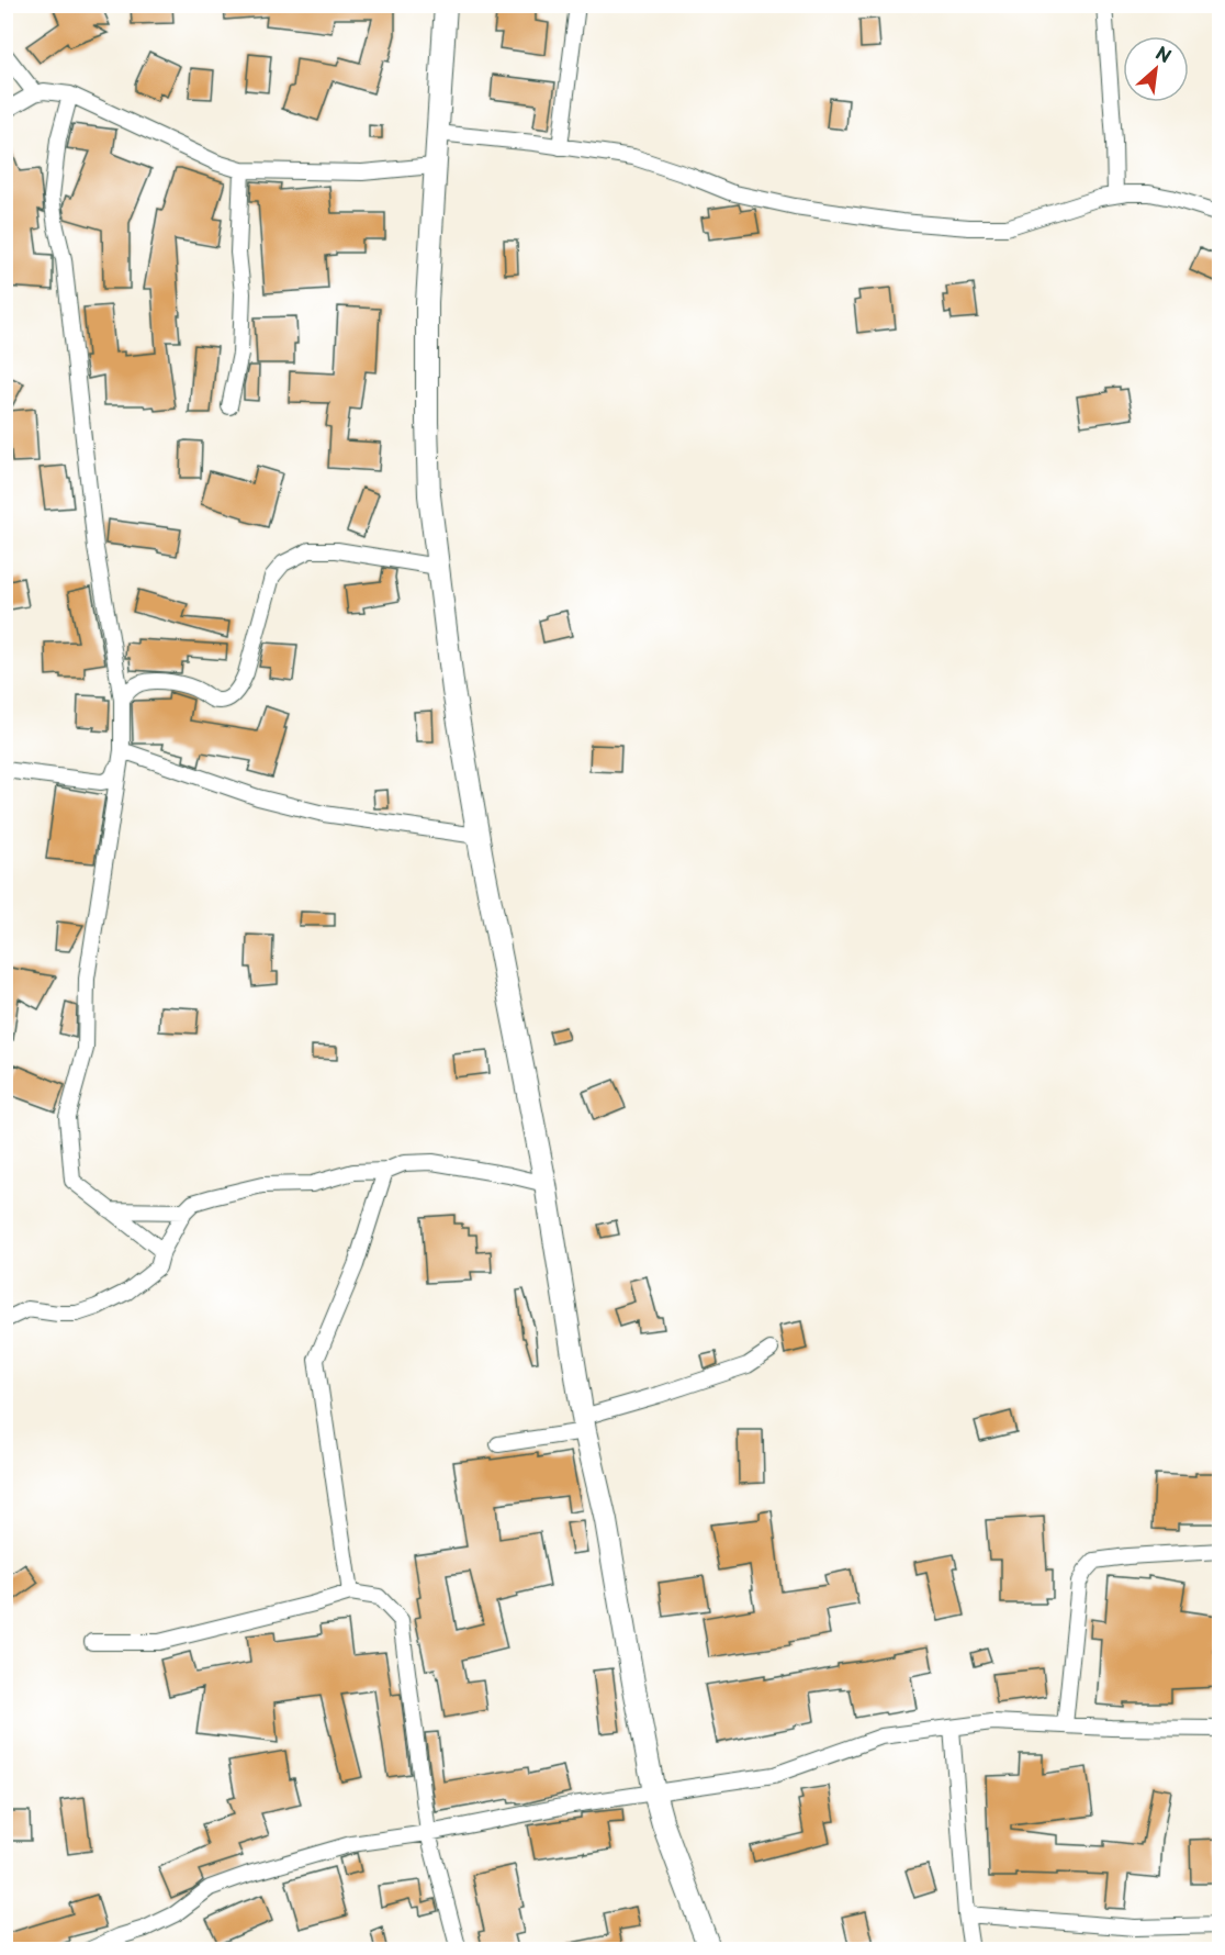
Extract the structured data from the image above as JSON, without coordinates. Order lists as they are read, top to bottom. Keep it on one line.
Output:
{"north":"top right"}
